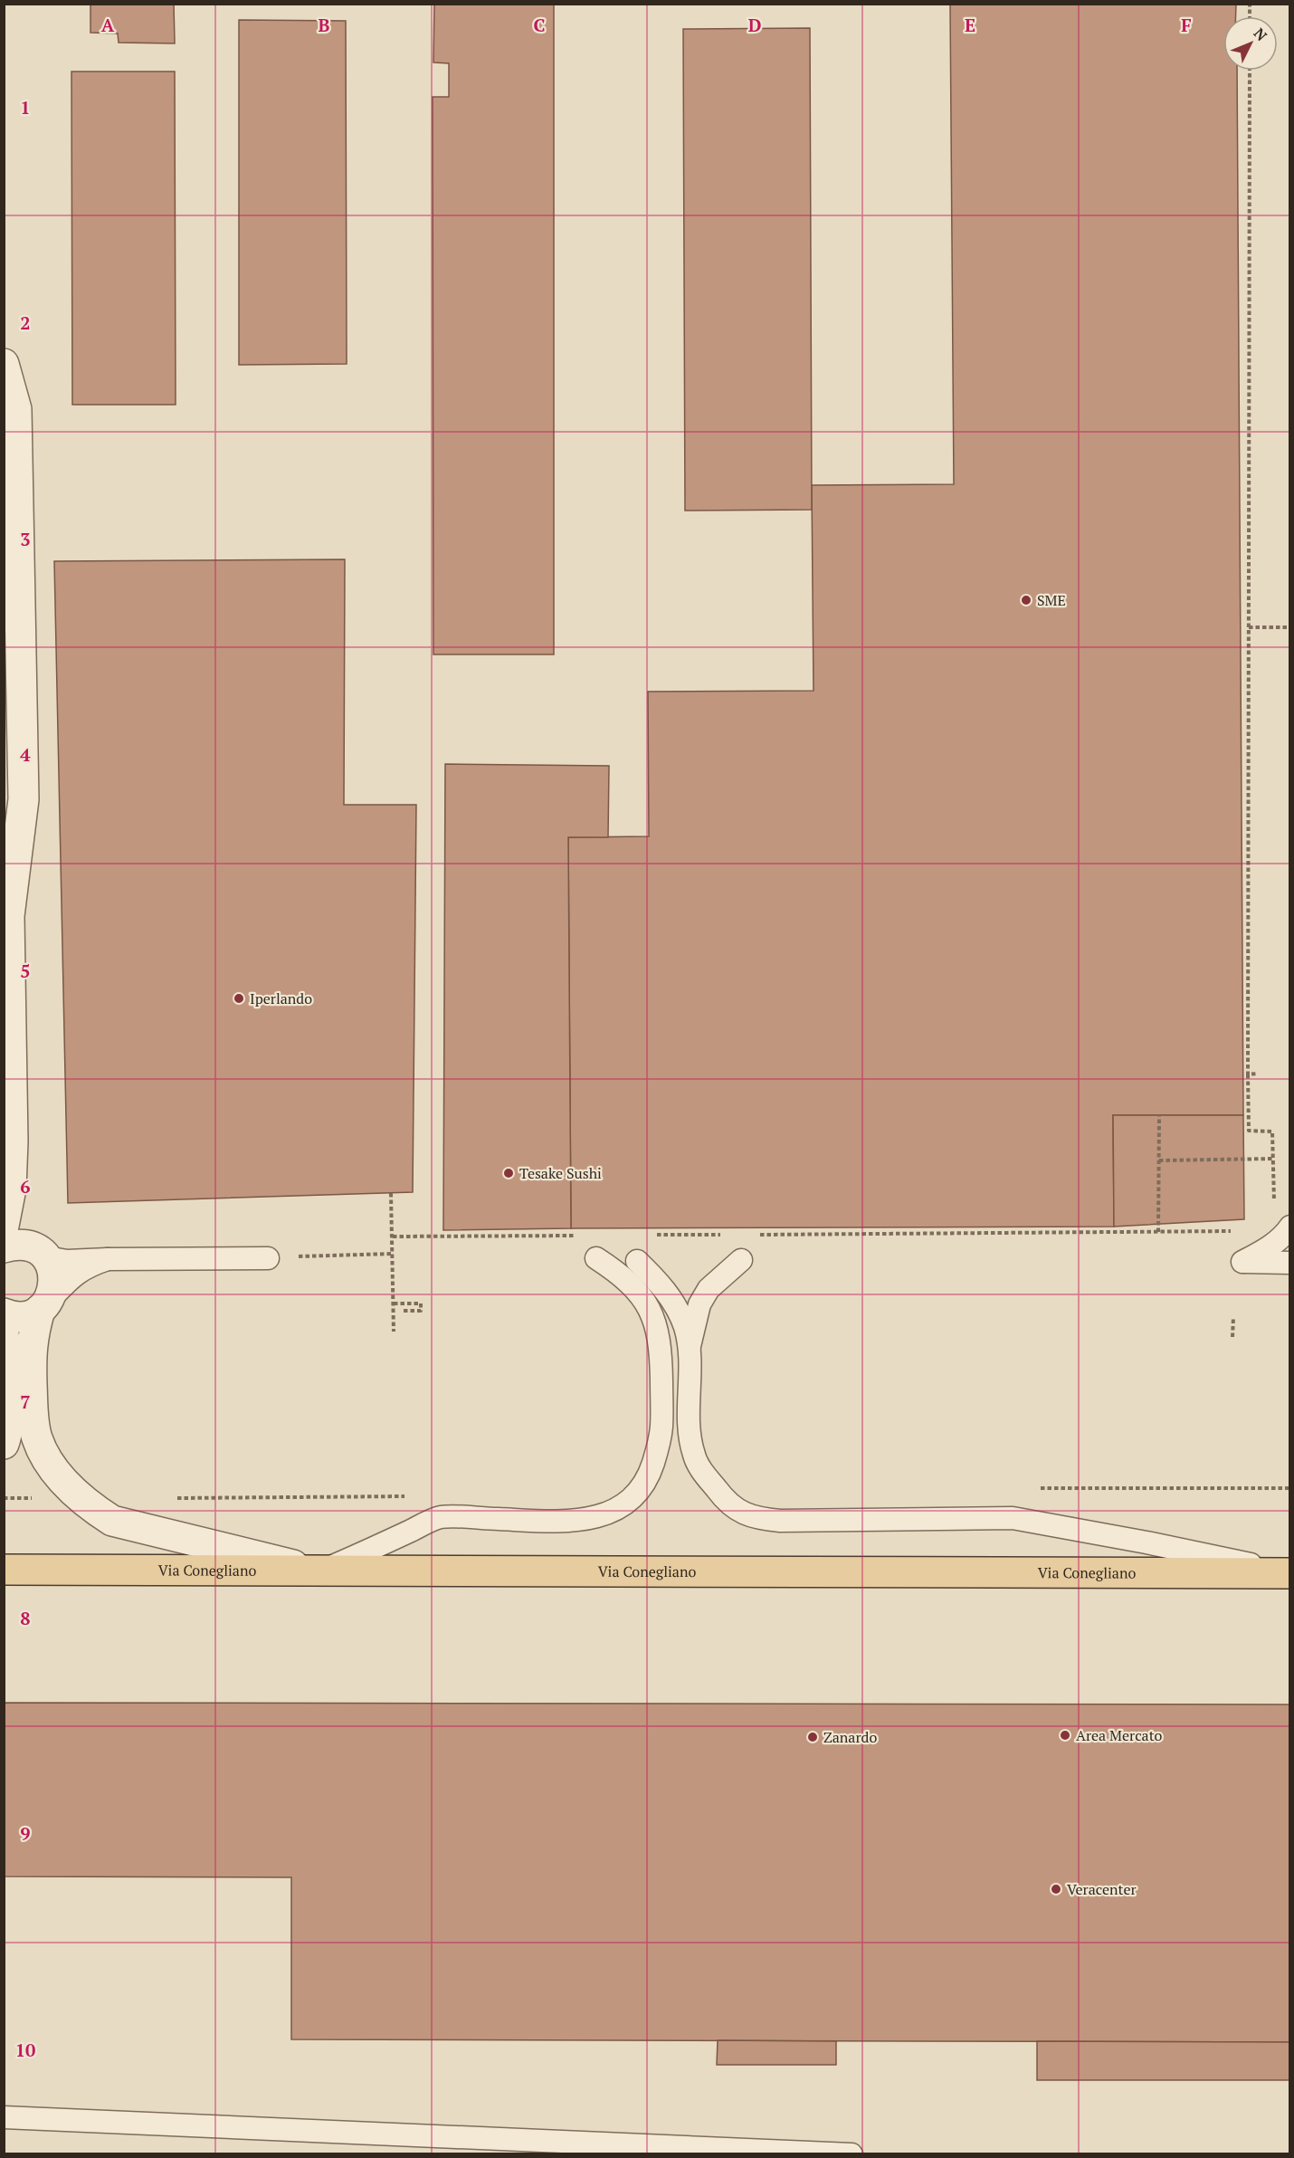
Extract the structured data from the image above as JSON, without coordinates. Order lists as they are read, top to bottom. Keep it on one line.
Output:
{"streets":{"main road":["Via Conegliano"]},"places":["SME","Iperlando","Tesake Sushi","Area Mercato","Zanardo","Veracenter"],"north":"top right","grid":{"columns":["A","B","C","D","E","F"],"rows":["1","2","3","4","5","6","7","8","9","10"]}}
